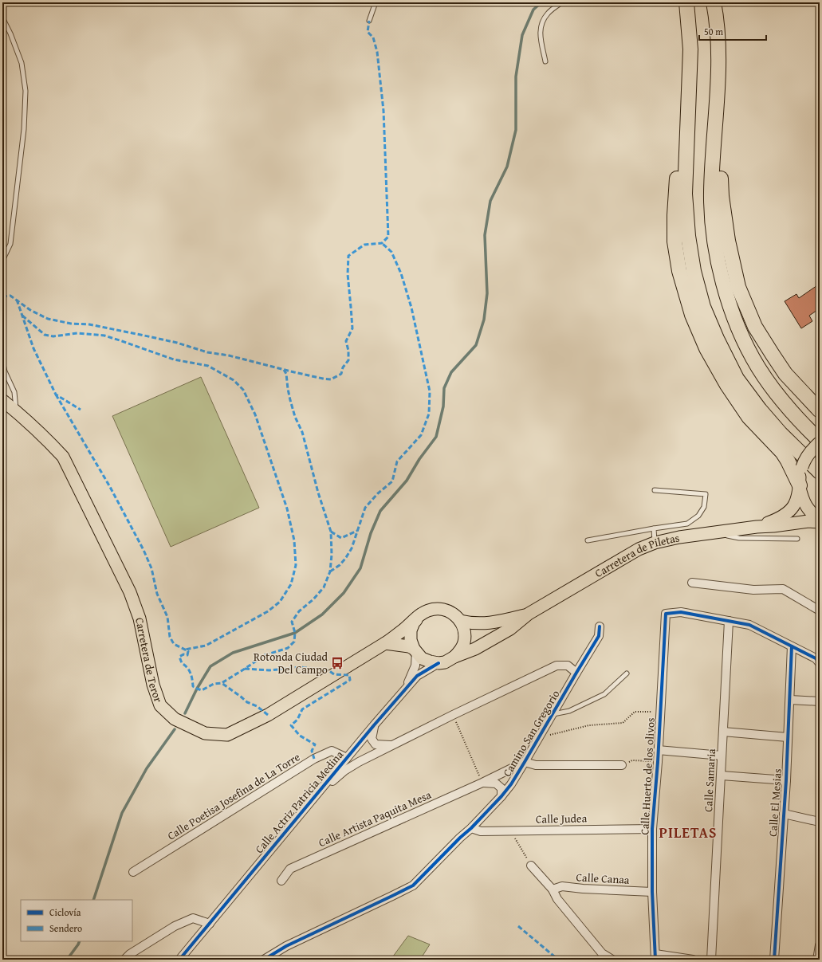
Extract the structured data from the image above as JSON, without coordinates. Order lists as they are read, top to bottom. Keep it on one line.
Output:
{"streets":{"main road":["Carretera de Piletas","Carretera de Teror"],"street":["Camino San Gregorio","Calle Huerto de los olivos","Calle Samaria","Calle Poetisa Josefina de La Torre","Calle Actriz Patricia Medina","Calle El Mesias","Calle Artista Paquita Mesa","Calle Judea","Calle Canaa"]},"crossings":[["Carretera de Teror","Calle Actriz Patricia Medina"],["Camino San Gregorio","Calle Huerto de los olivos"],["Camino San Gregorio","Calle Artista Paquita Mesa"],["Camino San Gregorio","Calle Judea"],["Calle Huerto de los olivos","Calle Samaria"],["Calle Huerto de los olivos","Calle Judea"],["Calle Huerto de los olivos","Calle Canaa"],["Calle Poetisa Josefina de La Torre","Calle Actriz Patricia Medina"]],"districts":["PILETAS"],"places":{"bus stop":["Rotonda Ciudad Del Campo"]},"legend":["Ciclovía","Sendero"],"scale_bar":"50 m"}
